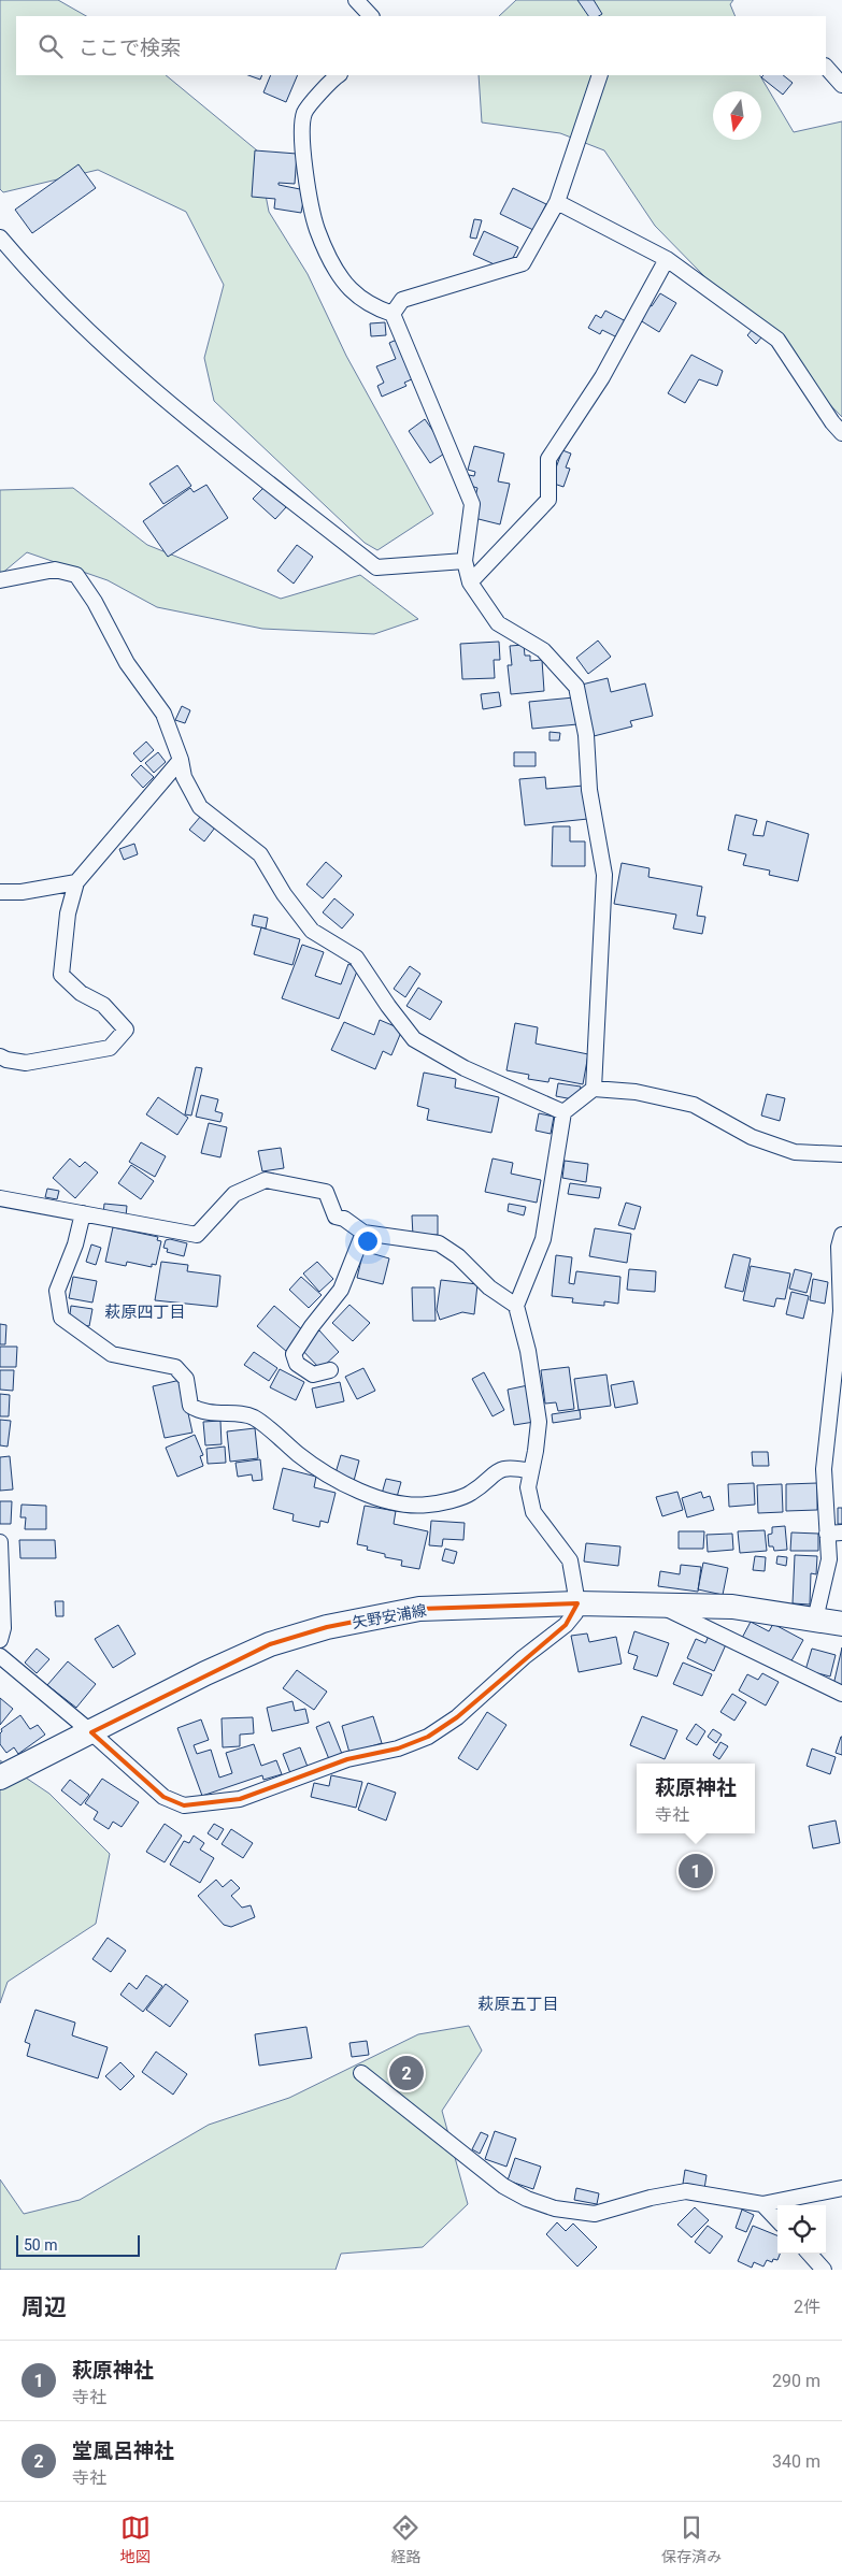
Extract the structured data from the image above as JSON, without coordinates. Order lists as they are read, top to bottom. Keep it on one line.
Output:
{"streets":{"main road":["矢野安浦線"]},"districts":["萩原四丁目","萩原五丁目"],"scale_bar":"50 m","north":"bottom","page":{"search":"ここで検索","popup":["萩原神社","寺社"],"pins":["1","2"],"scale":"50 m","heading":["周辺","2件"],"list":[{"mark":"1","name":"萩原神社","note":"寺社","value":"290 m"},{"mark":"2","name":"堂風呂神社","note":"寺社","value":"340 m"}],"nav":["地図","経路","保存済み"]}}
